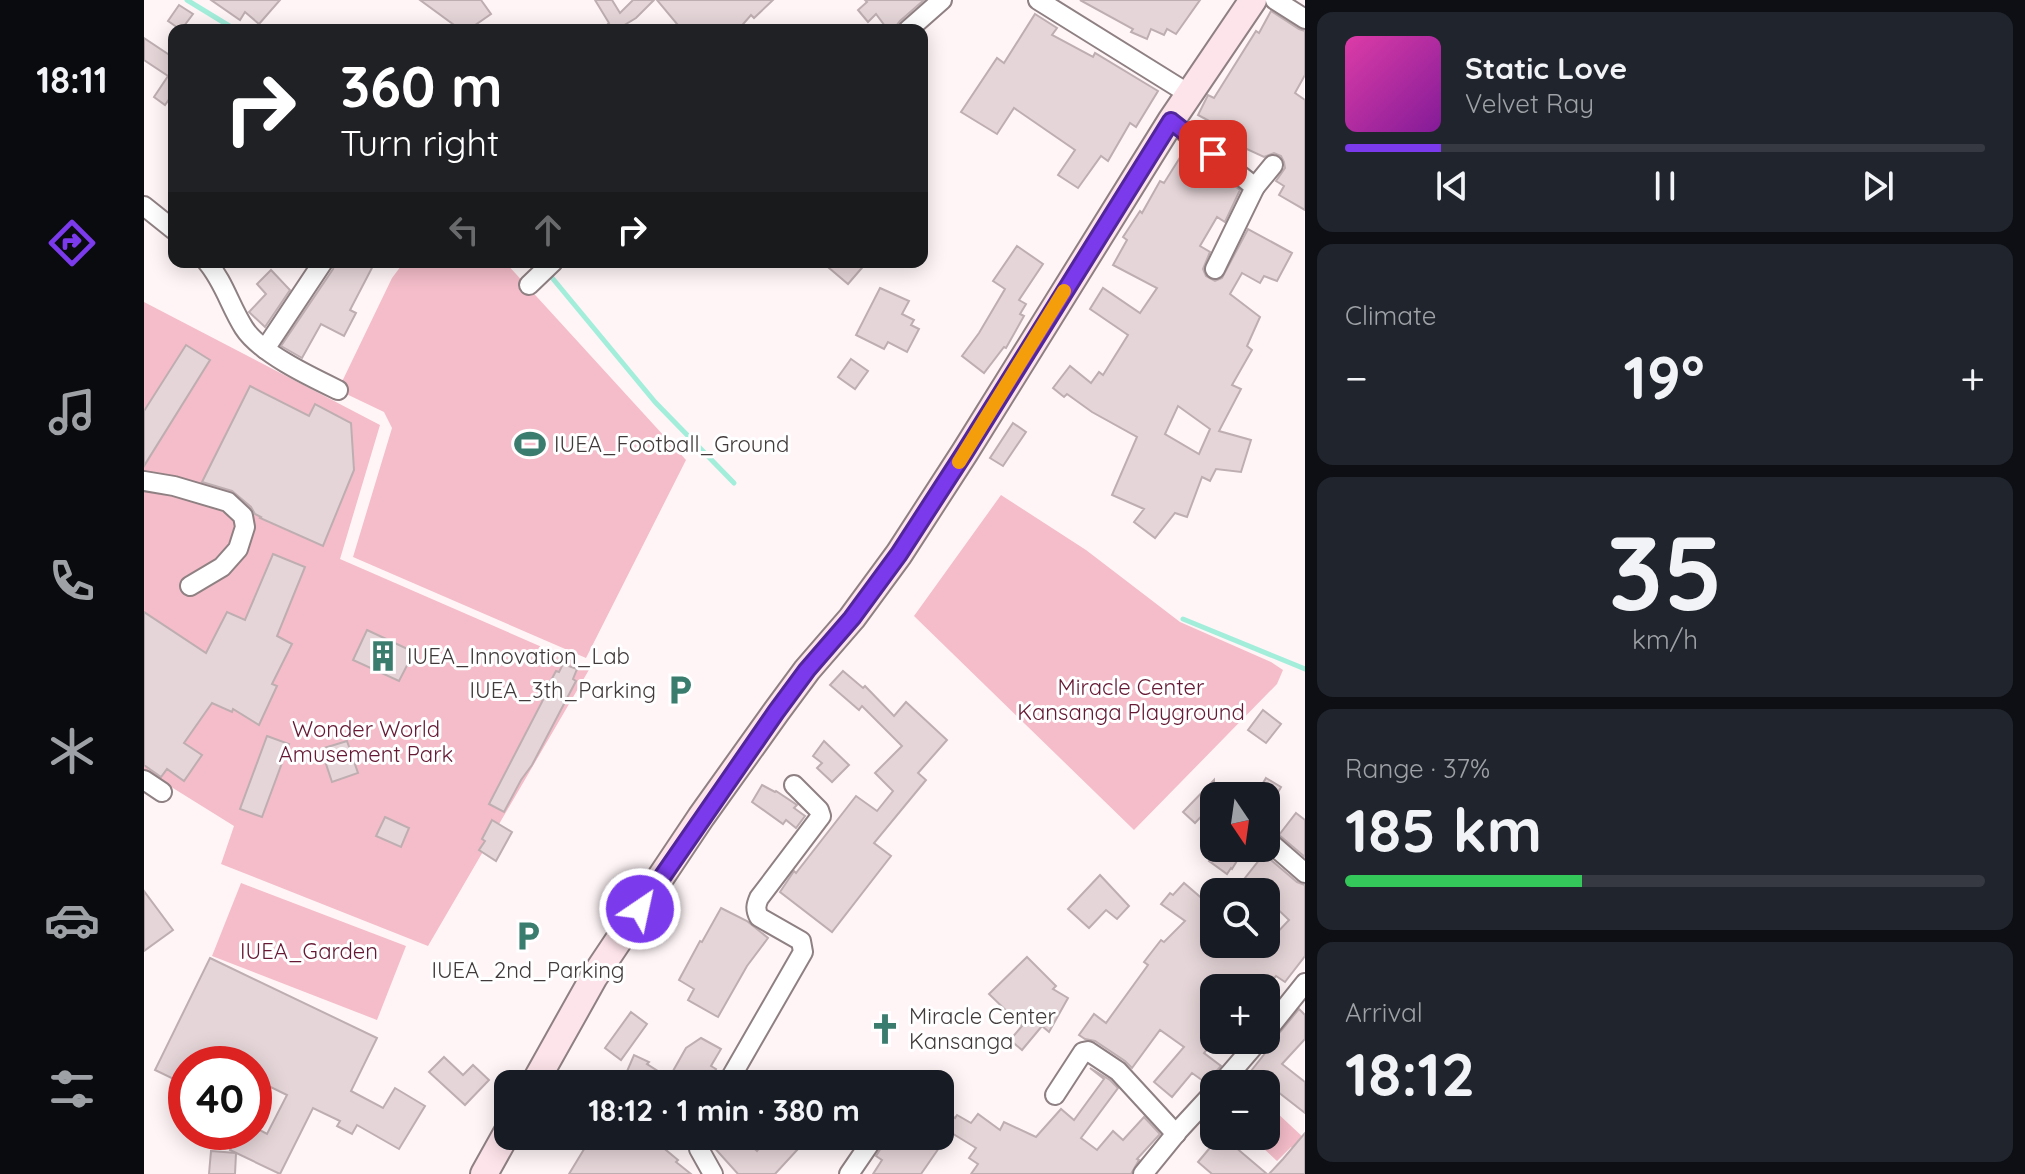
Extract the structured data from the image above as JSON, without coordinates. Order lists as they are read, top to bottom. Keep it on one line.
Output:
{"parks":["Miracle Center Kansanga Playground","Wonder World Amusement Park","IUEA_Garden"],"places":{"sports":["IUEA_Football_Ground"],"building":["IUEA_Innovation_Lab"],"parking":["IUEA_3th_Parking","IUEA_2nd_Parking"],"church":["Miracle Center Kansanga"]},"north":"bottom","page":{"tabs":"18:11","turn":["360 m","Turn right"],"song":["Static Love","Velvet Ray"],"tile":["Climate",["35","km/h"],["Range · 37%","185 km"],["Arrival","18:12"]],"heat":["−","19°","+"],"map_buttons":["+","−"],"limit":"40","trip":"18:12 · 1 min · 380 m"}}
